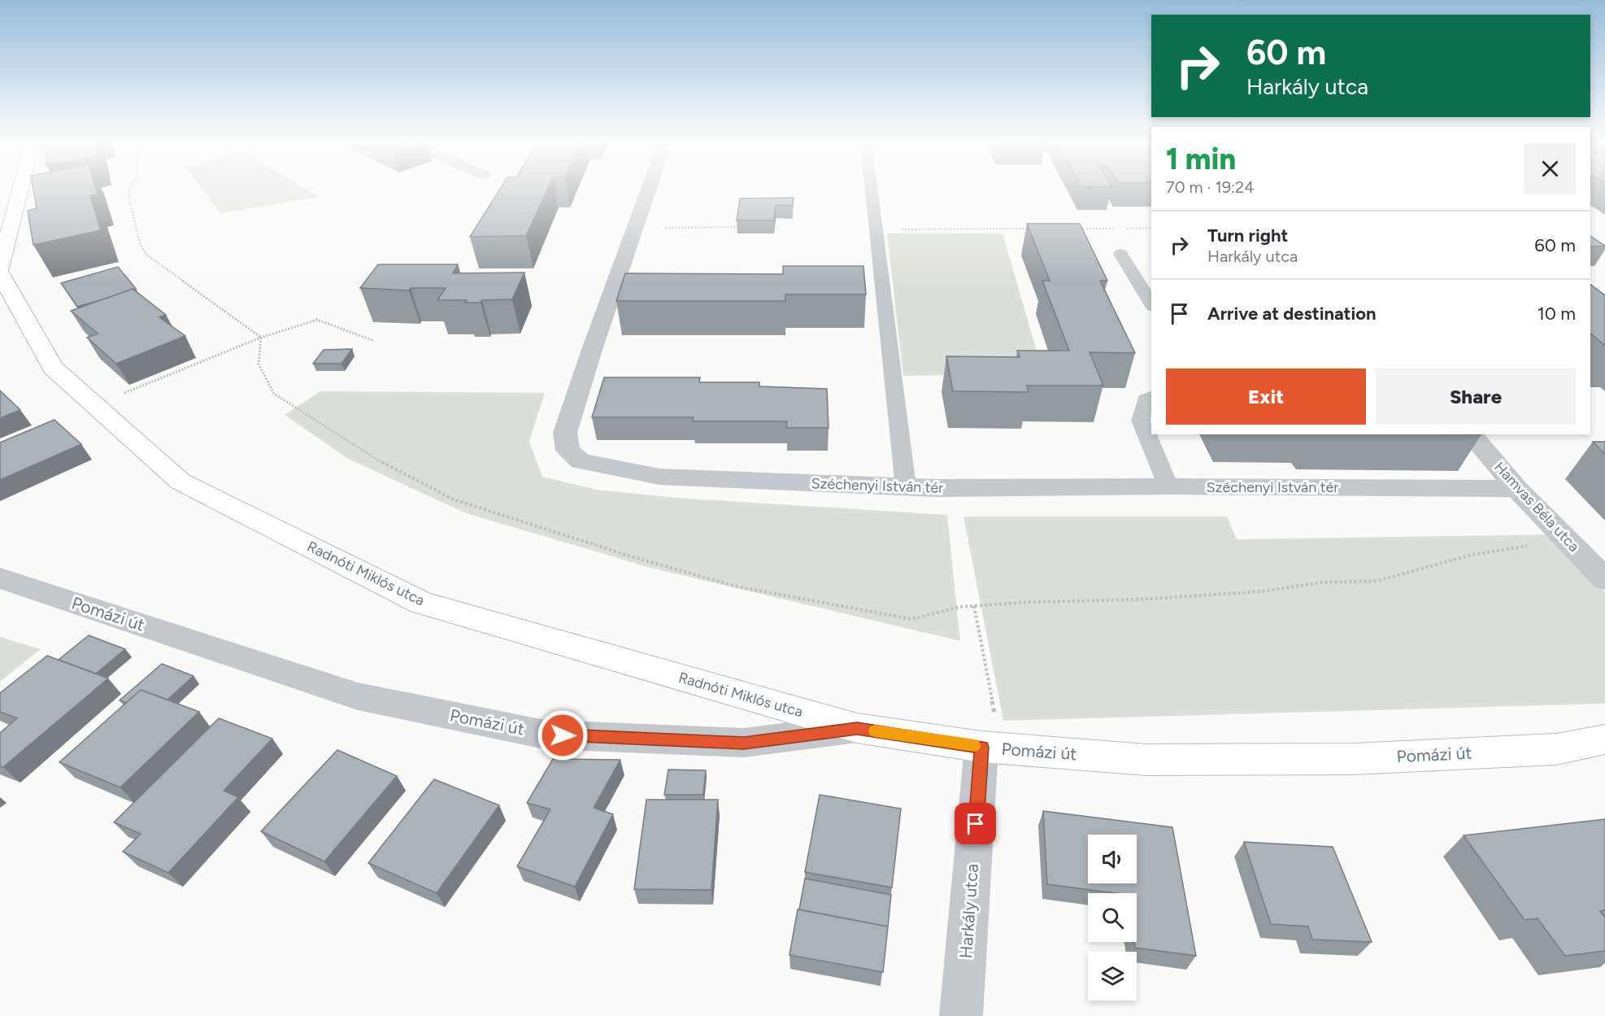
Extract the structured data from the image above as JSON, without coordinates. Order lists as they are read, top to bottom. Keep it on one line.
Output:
{"streets":{"street":["Széchenyi István tér","Hamvas Béla utca","Radnóti Miklós utca","Pomázi út","Harkály utca"]},"crossings":[["Széchenyi István tér","Hamvas Béla utca"],["Radnóti Miklós utca","Pomázi út"],["Pomázi út","Harkály utca"]],"page":{"turn":["60 m","Harkály utca"],"heading":["1 min","70 m · 19:24"],"list":[{"name":"Turn right","note":"Harkály utca","value":"60 m"},{"name":"Arrive at destination","value":"10 m"}],"buttons":["Exit","Share"]}}
